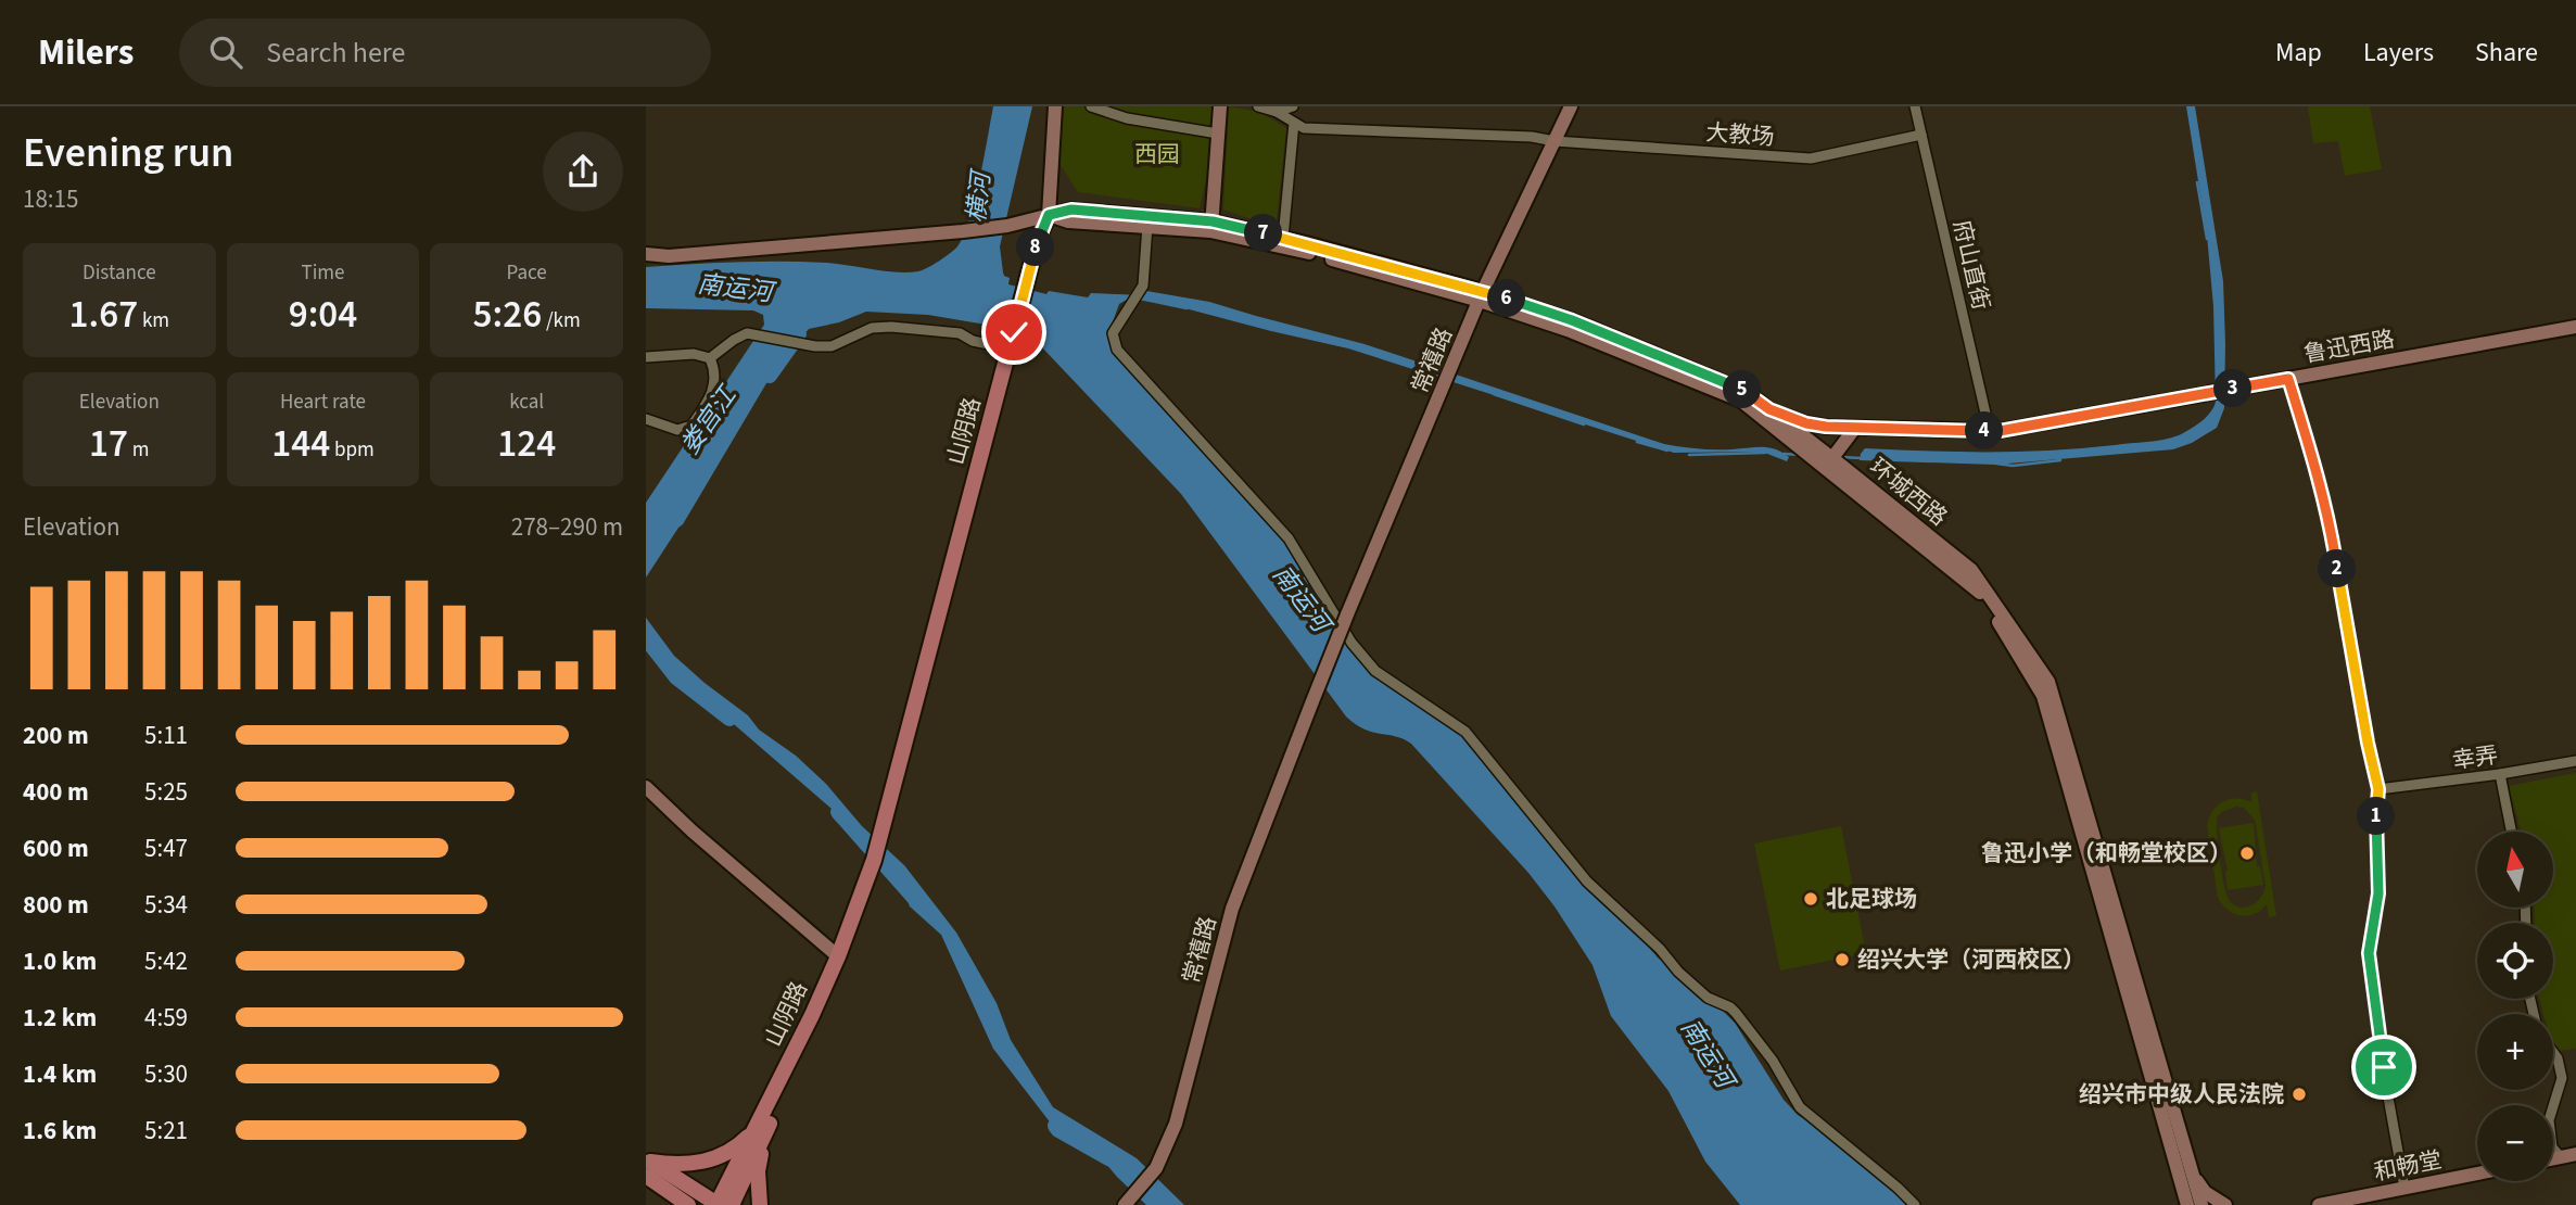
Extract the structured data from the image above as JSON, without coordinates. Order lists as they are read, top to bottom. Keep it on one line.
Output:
{"streets":{"main road":["鲁迅西路","常禧路","山阴路","环城西路","和畅堂"],"street":["大教场","府山直街","幸弄"]},"crossings":[["大教场","府山直街"],["大教场","常禧路"],["府山直街","鲁迅西路"],["鲁迅西路","环城西路"],["常禧路","环城西路"],["山阴路","环城西路"]],"water":["横河","南运河","娄宫江"],"parks":["西园"],"places":["鲁迅小学（和畅堂校区）","北足球场","绍兴大学（河西校区）","绍兴市中级人民法院"],"north":"top","page":{"header":"Milers","search":"Search here","nav":["Map","Layers","Share"],"heading":["Evening run","18:15"],"pins":["7","8","6","3","5","4","2","1"],"stats":[["Distance","1.67 km"],["Time","9:04"],["Pace","5:26 /km"],["Elevation","17 m"],["Heart rate","144 bpm"],["kcal","124"]],"chart":["Elevation","278–290 m"],"list":[{"name":"200 m","note":"5:11"},{"name":"400 m","note":"5:25"},{"name":"600 m","note":"5:47"},{"name":"800 m","note":"5:34"},{"name":"1.0 km","note":"5:42"},{"name":"1.2 km","note":"4:59"},{"name":"1.4 km","note":"5:30"},{"name":"1.6 km","note":"5:21"}],"map_buttons":["+","−"]}}
